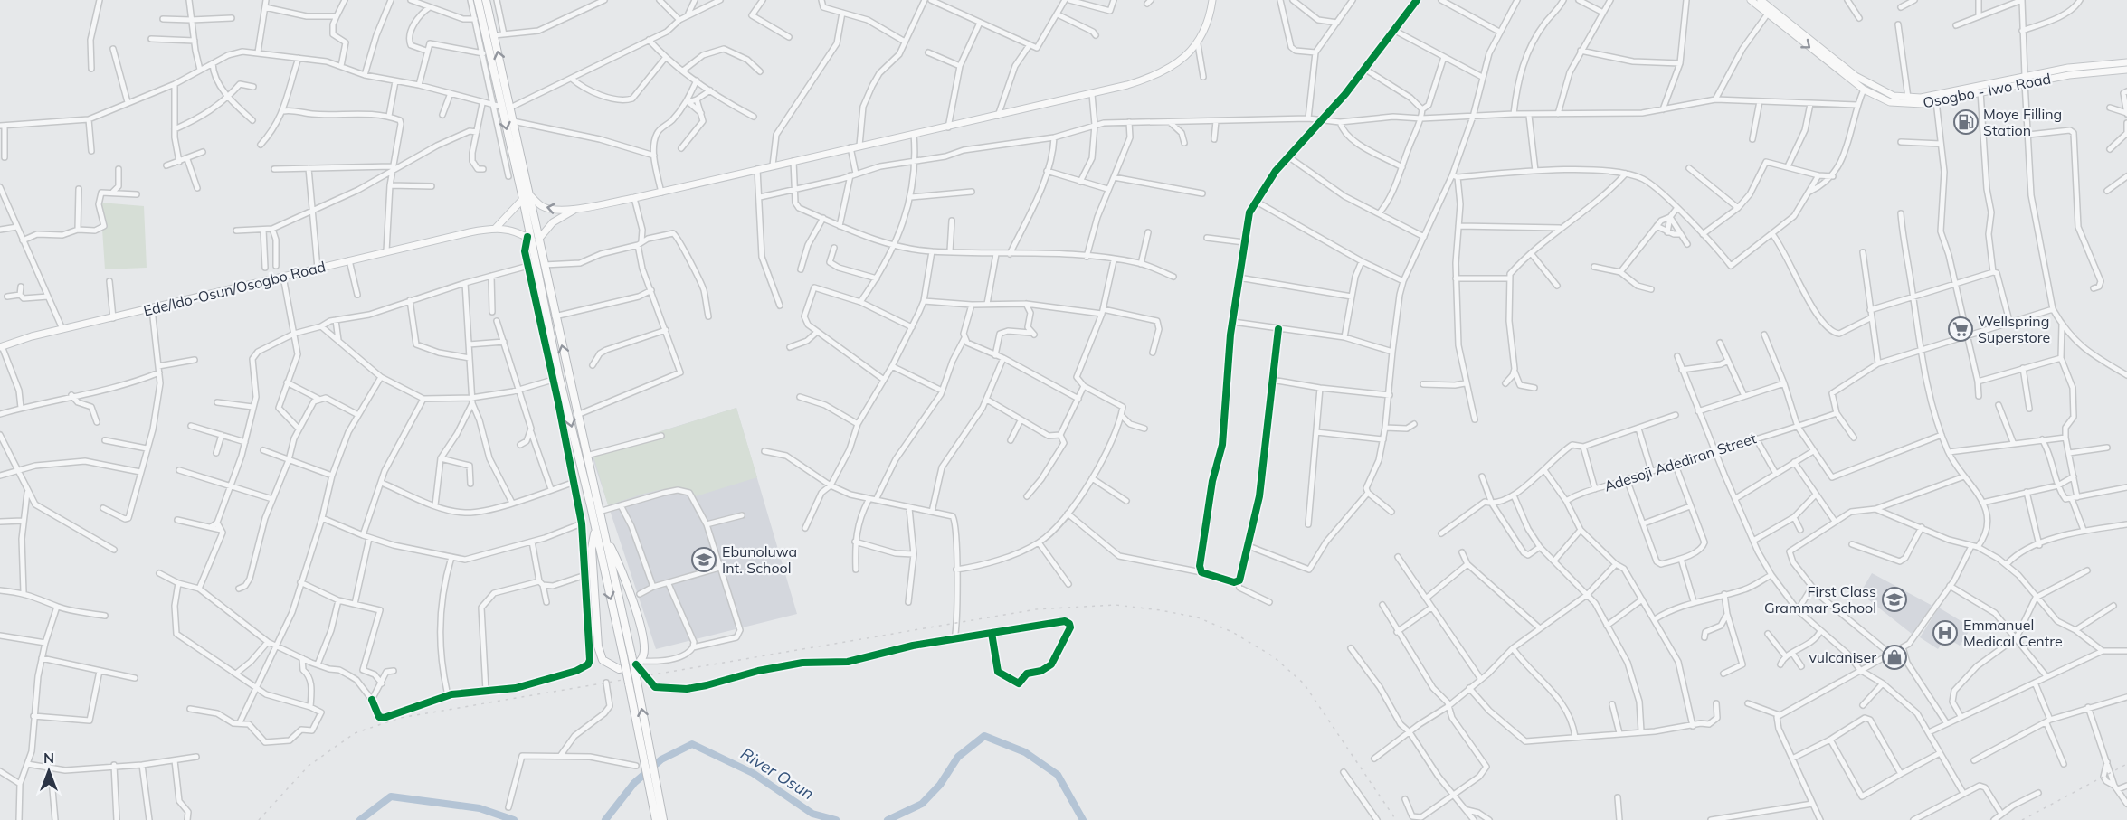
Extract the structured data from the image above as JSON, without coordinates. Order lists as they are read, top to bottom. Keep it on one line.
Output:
{"streets":{"main road":["Osogbo - Iwo Road","Ede/Ido-Osun/Osogbo Road"],"street":["Adesoji Adediran Street"]},"water":["River Osun"],"places":{"fuel station":["Moye Filling Station"],"supermarket":["Wellspring Superstore"],"school or university":["Ebunoluwa Int. School","First Class Grammar School"],"hospital":["Emmanuel Medical Centre"],"shop":["vulcaniser"]},"north":"top"}
